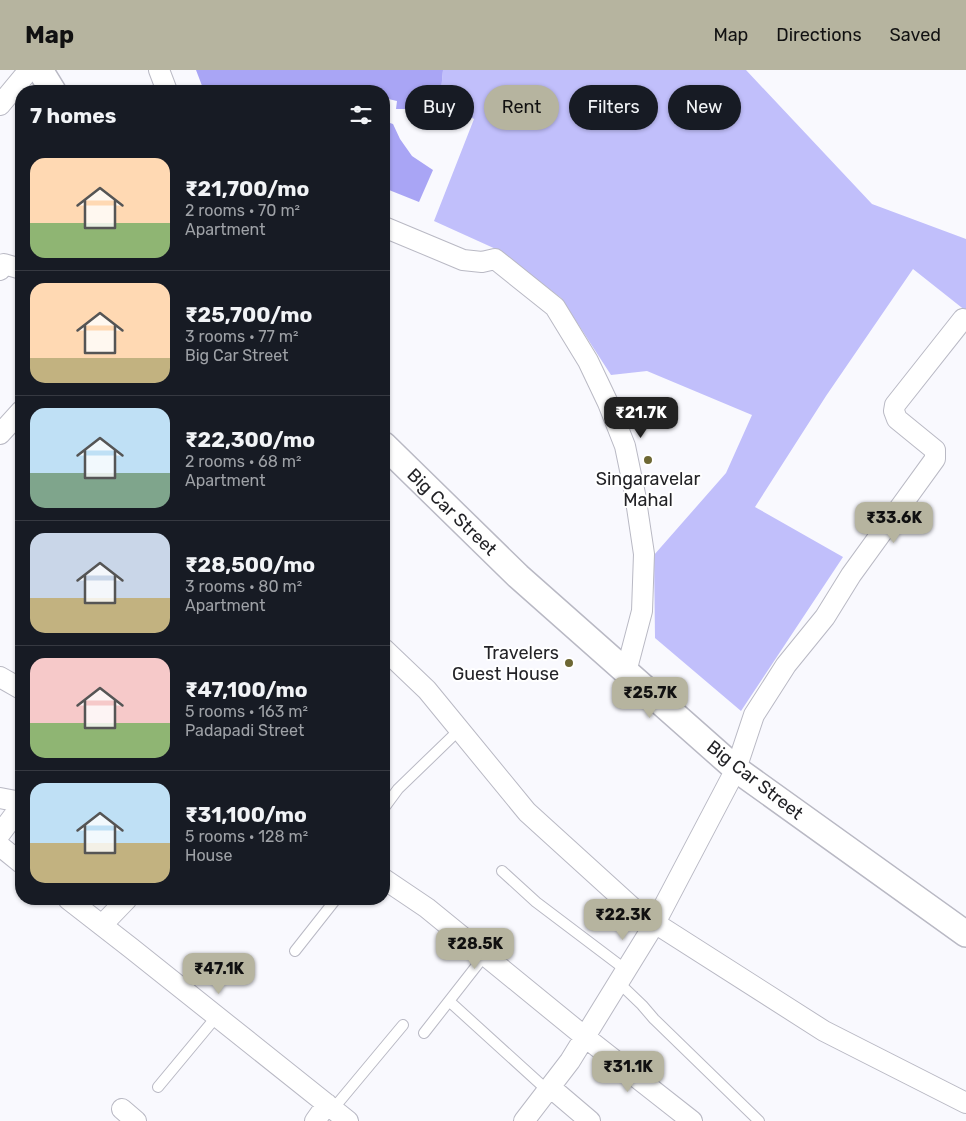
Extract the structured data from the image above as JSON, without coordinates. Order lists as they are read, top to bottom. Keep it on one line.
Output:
{"streets":{"street":["Big Car Street"]},"places":["Singaravelar Mahal","Travelers Guest House"],"page":{"header":"Map","nav":["Map","Directions","Saved"],"chip":["Buy","Rent","Filters","New"],"heading":"7 homes","list":[{"name":"₹21,700/mo","note":"2 rooms · 70 m² · Apartment"},{"name":"₹25,700/mo","note":"3 rooms · 77 m² · Big Car Street"},{"name":"₹22,300/mo","note":"2 rooms · 68 m² · Apartment"},{"name":"₹28,500/mo","note":"3 rooms · 80 m² · Apartment"},{"name":"₹47,100/mo","note":"5 rooms · 163 m² · Padapadi Street"},{"name":"₹31,100/mo","note":"5 rooms · 128 m² · House"}],"price":["₹21.7K","₹33.6K","₹25.7K","₹22.3K","₹28.5K","₹47.1K","₹31.1K"]}}
